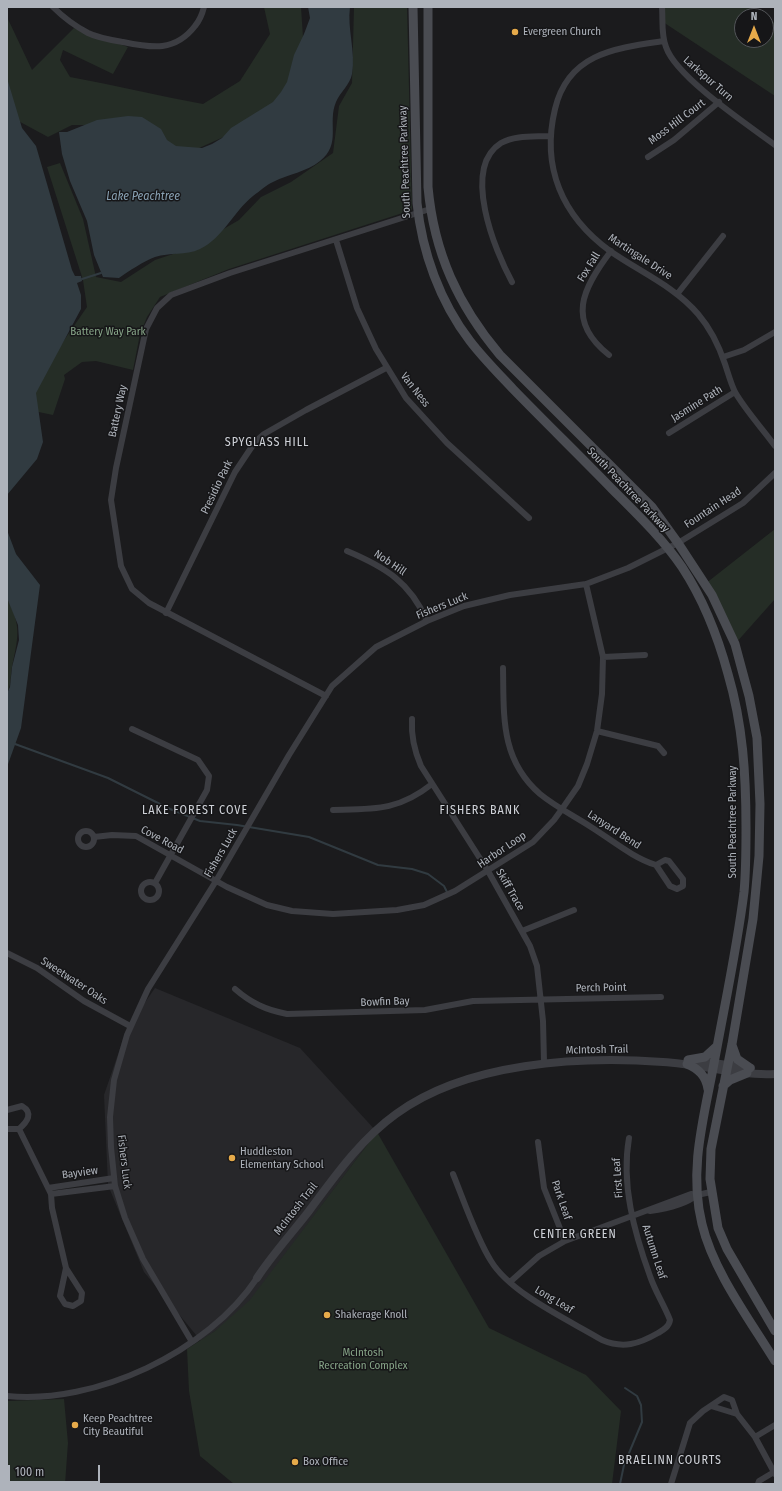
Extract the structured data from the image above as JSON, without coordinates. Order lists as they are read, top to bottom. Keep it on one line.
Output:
{"streets":{"main road":["South Peachtree Parkway"],"street":["Larkspur Turn","Moss Hill Court","Martingale Drive","Fox Fall","Van Ness","Jasmine Path","Battery Way","Presidio Park","Fountain Head","Nob Hill","Fishers Luck","Lanyard Bend","Cove Road","Harbor Loop","Skiff Trace","Sweetwater Oaks","Perch Point","Bowfin Bay","McIntosh Trail","Bayview","First Leaf","Park Leaf","Autumn Leaf","Long Leaf"]},"crossings":[["Larkspur Turn","Moss Hill Court"],["Larkspur Turn","Martingale Drive"],["South Peachtree Parkway","Battery Way"],["South Peachtree Parkway","Fountain Head"],["South Peachtree Parkway","Fishers Luck"],["South Peachtree Parkway","McIntosh Trail"],["Martingale Drive","Fox Fall"],["Martingale Drive","Jasmine Path"],["Van Ness","Battery Way"],["Van Ness","Presidio Park"],["Battery Way","Presidio Park"],["Battery Way","Fishers Luck"],["Fountain Head","Fishers Luck"],["Nob Hill","Fishers Luck"],["Fishers Luck","Cove Road"],["Fishers Luck","Harbor Loop"],["Fishers Luck","Sweetwater Oaks"],["Fishers Luck","McIntosh Trail"],["Fishers Luck","Bayview"],["Lanyard Bend","Harbor Loop"],["Cove Road","Harbor Loop"],["Harbor Loop","Skiff Trace"],["Skiff Trace","Perch Point"],["Skiff Trace","Bowfin Bay"],["Skiff Trace","McIntosh Trail"],["Perch Point","Bowfin Bay"],["First Leaf","Autumn Leaf"],["Autumn Leaf","Long Leaf"]],"districts":["SPYGLASS HILL","LAKE FOREST COVE","FISHERS BANK","CENTER GREEN","BRAELINN COURTS"],"water":["Lake Peachtree"],"parks":["Battery Way Park","McIntosh Recreation Complex"],"places":["Evergreen Church","Huddleston Elementary School","Shakerage Knoll","Keep Peachtree City Beautiful","Box Office"],"scale_bar":"100 m","north":"top"}
